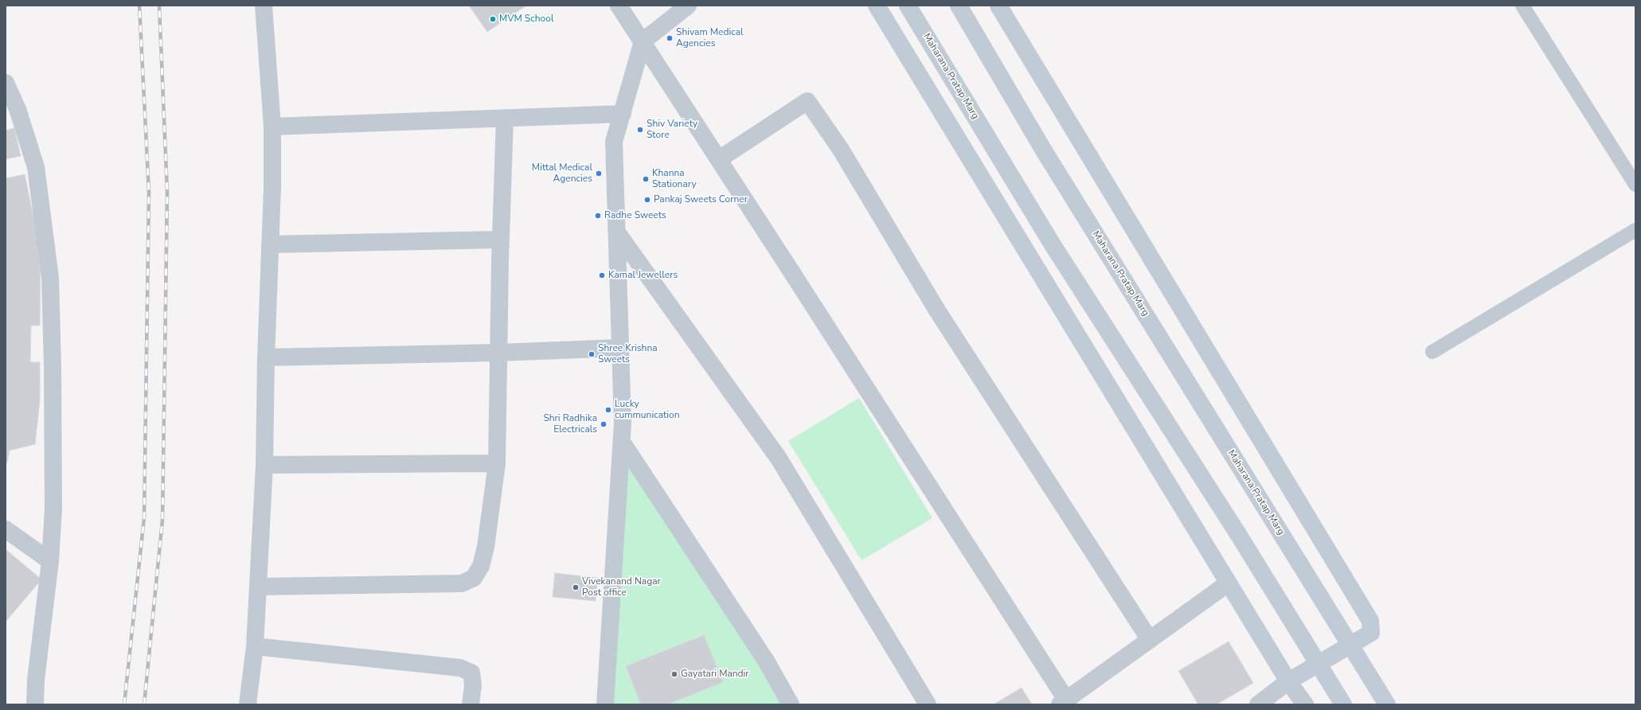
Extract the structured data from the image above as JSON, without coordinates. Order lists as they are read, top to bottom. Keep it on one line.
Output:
{"streets":{"main road":["Maharana Pratap Marg"]},"places":["MVM School","Shivam Medical Agencies","Shiv Variety Store","Mittal Medical Agencies","Khanna Stationary","Pankaj Sweets Corner","Radhe Sweets","Kamal Jewellers","Shree Krishna Sweets","Lucky cummunication","Shri Radhika Electricals","Vivekanand Nagar Post office","Gayatari Mandir"]}
